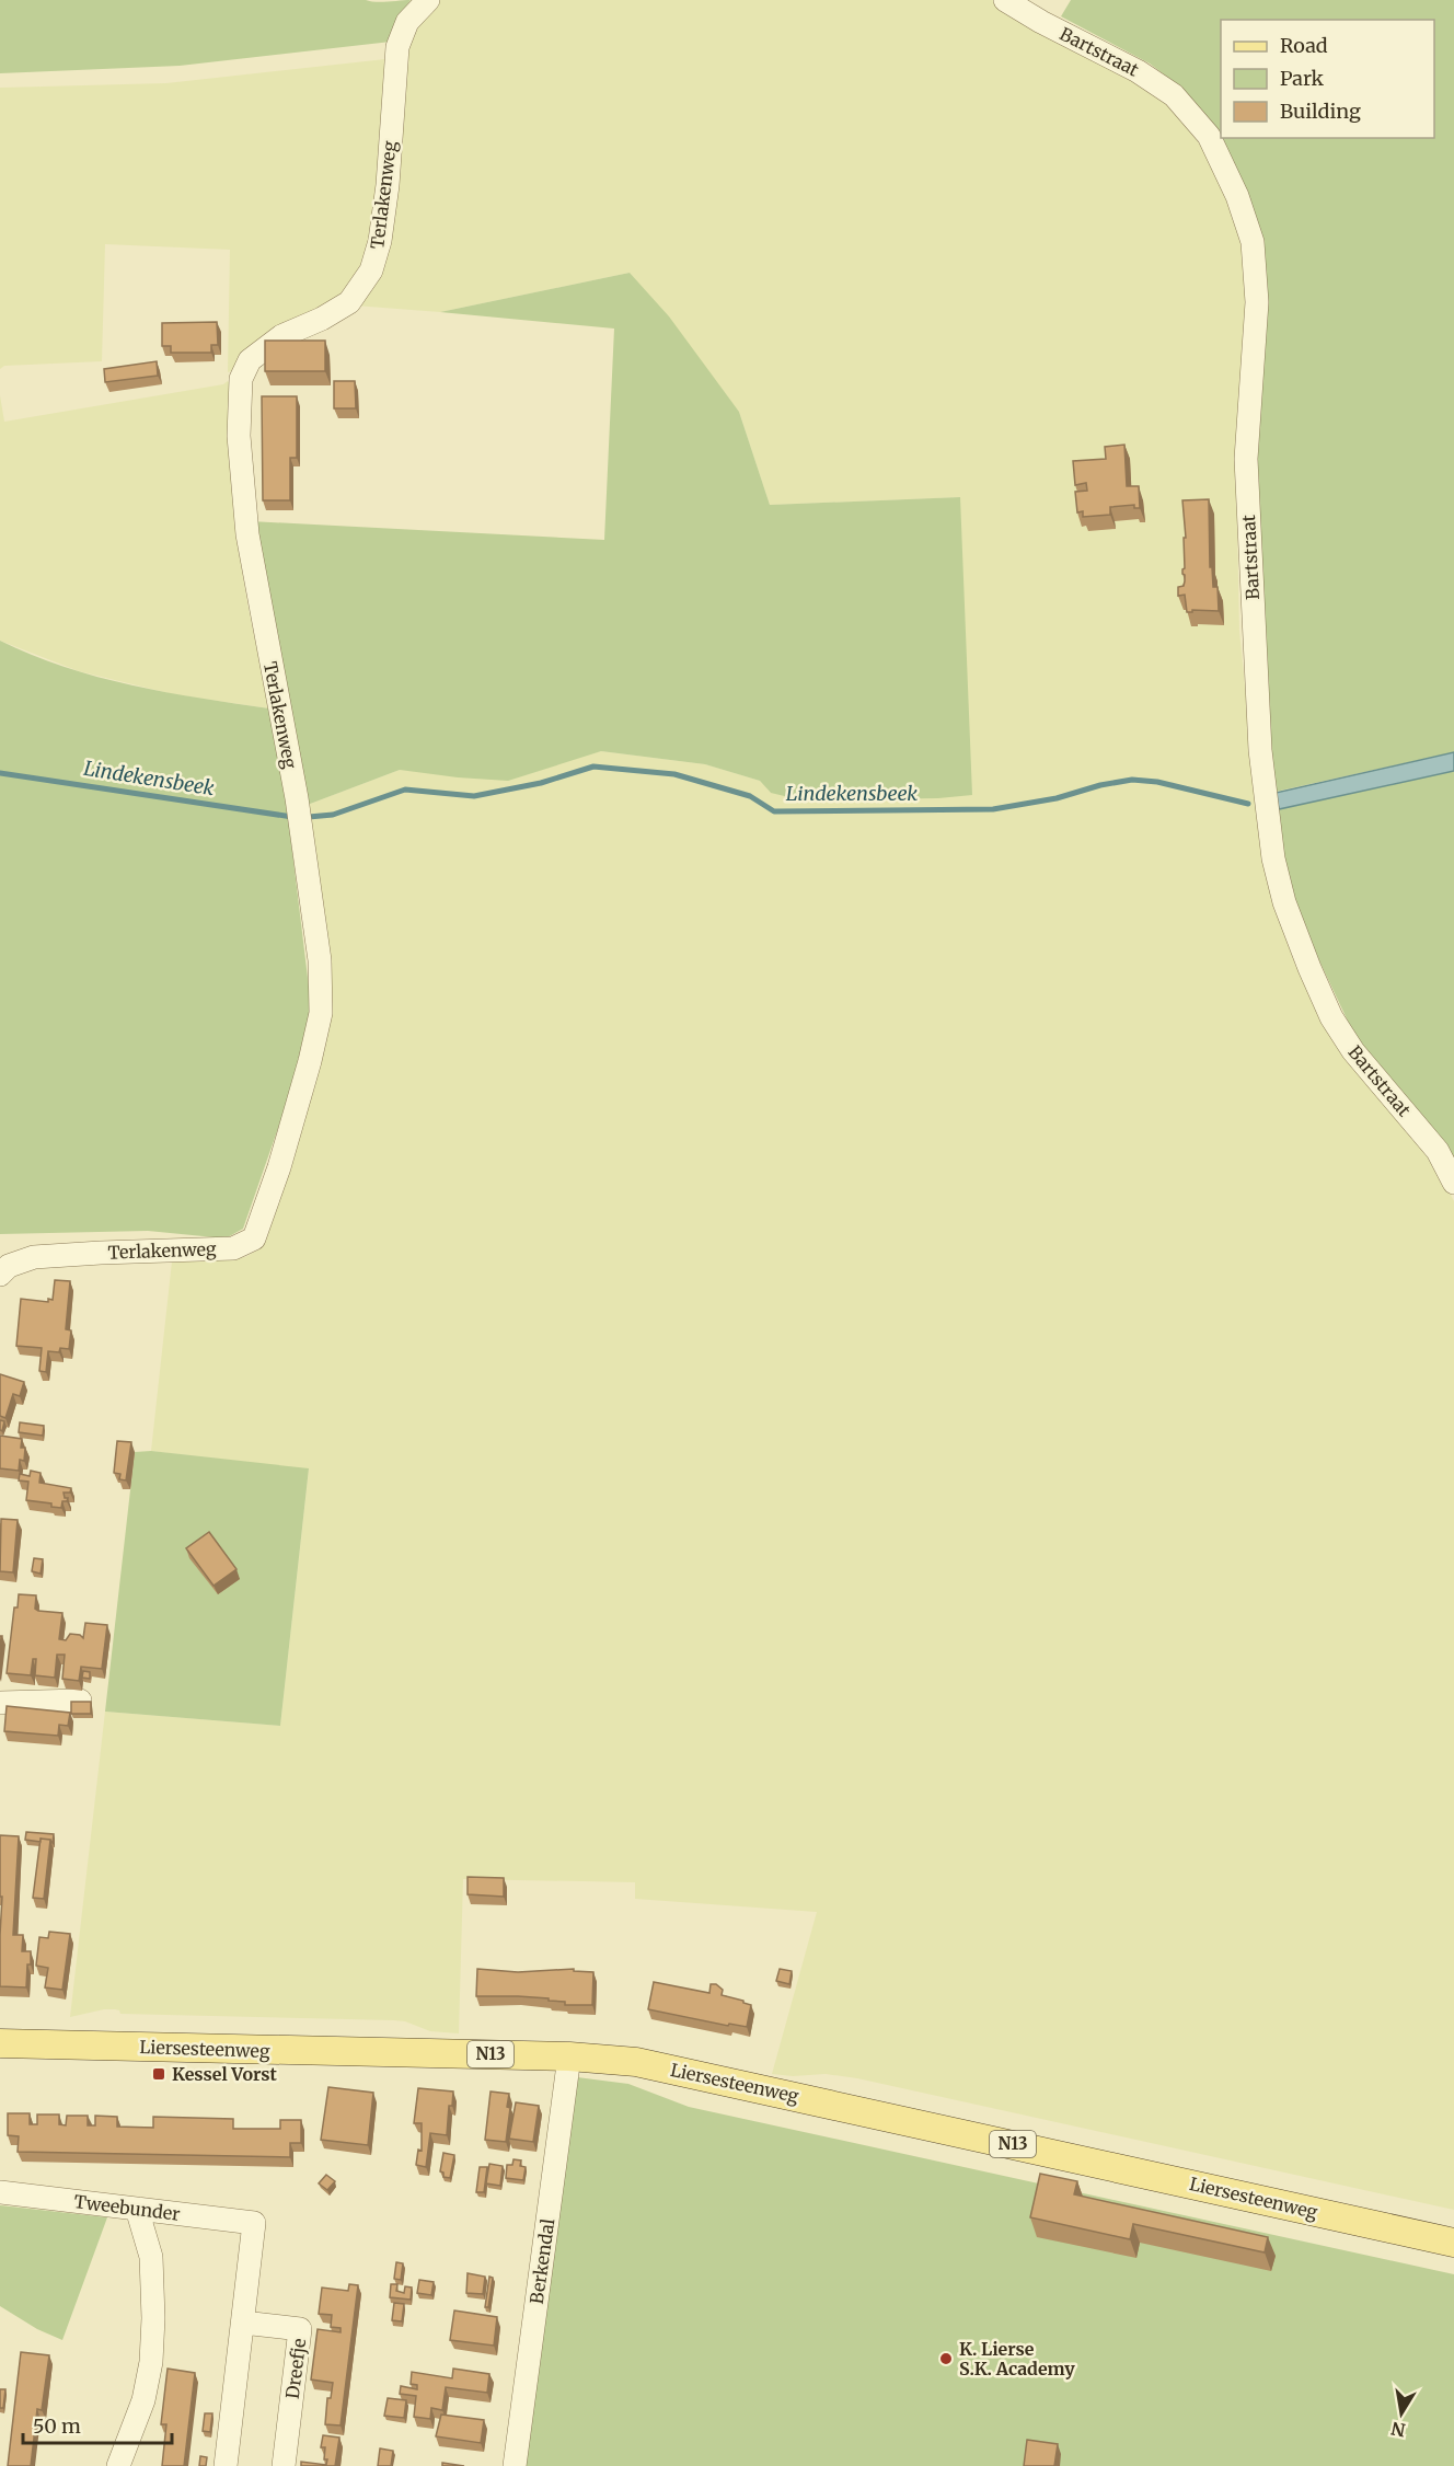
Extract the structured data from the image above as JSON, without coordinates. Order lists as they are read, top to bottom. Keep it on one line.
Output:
{"streets":{"main road":["Liersesteenweg","N13"],"street":["Bartstraat","Terlakenweg","Tweebunder","Berkendal","Dreefje"]},"crossings":[["Liersesteenweg","Berkendal"],["Tweebunder","Dreefje"]],"water":["Lindekensbeek"],"places":{"transit":["Kessel Vorst"],"other":["K. Lierse S.K. Academy"]},"legend":["Road","Park","Building"],"scale_bar":"50 m","north":"bottom"}
